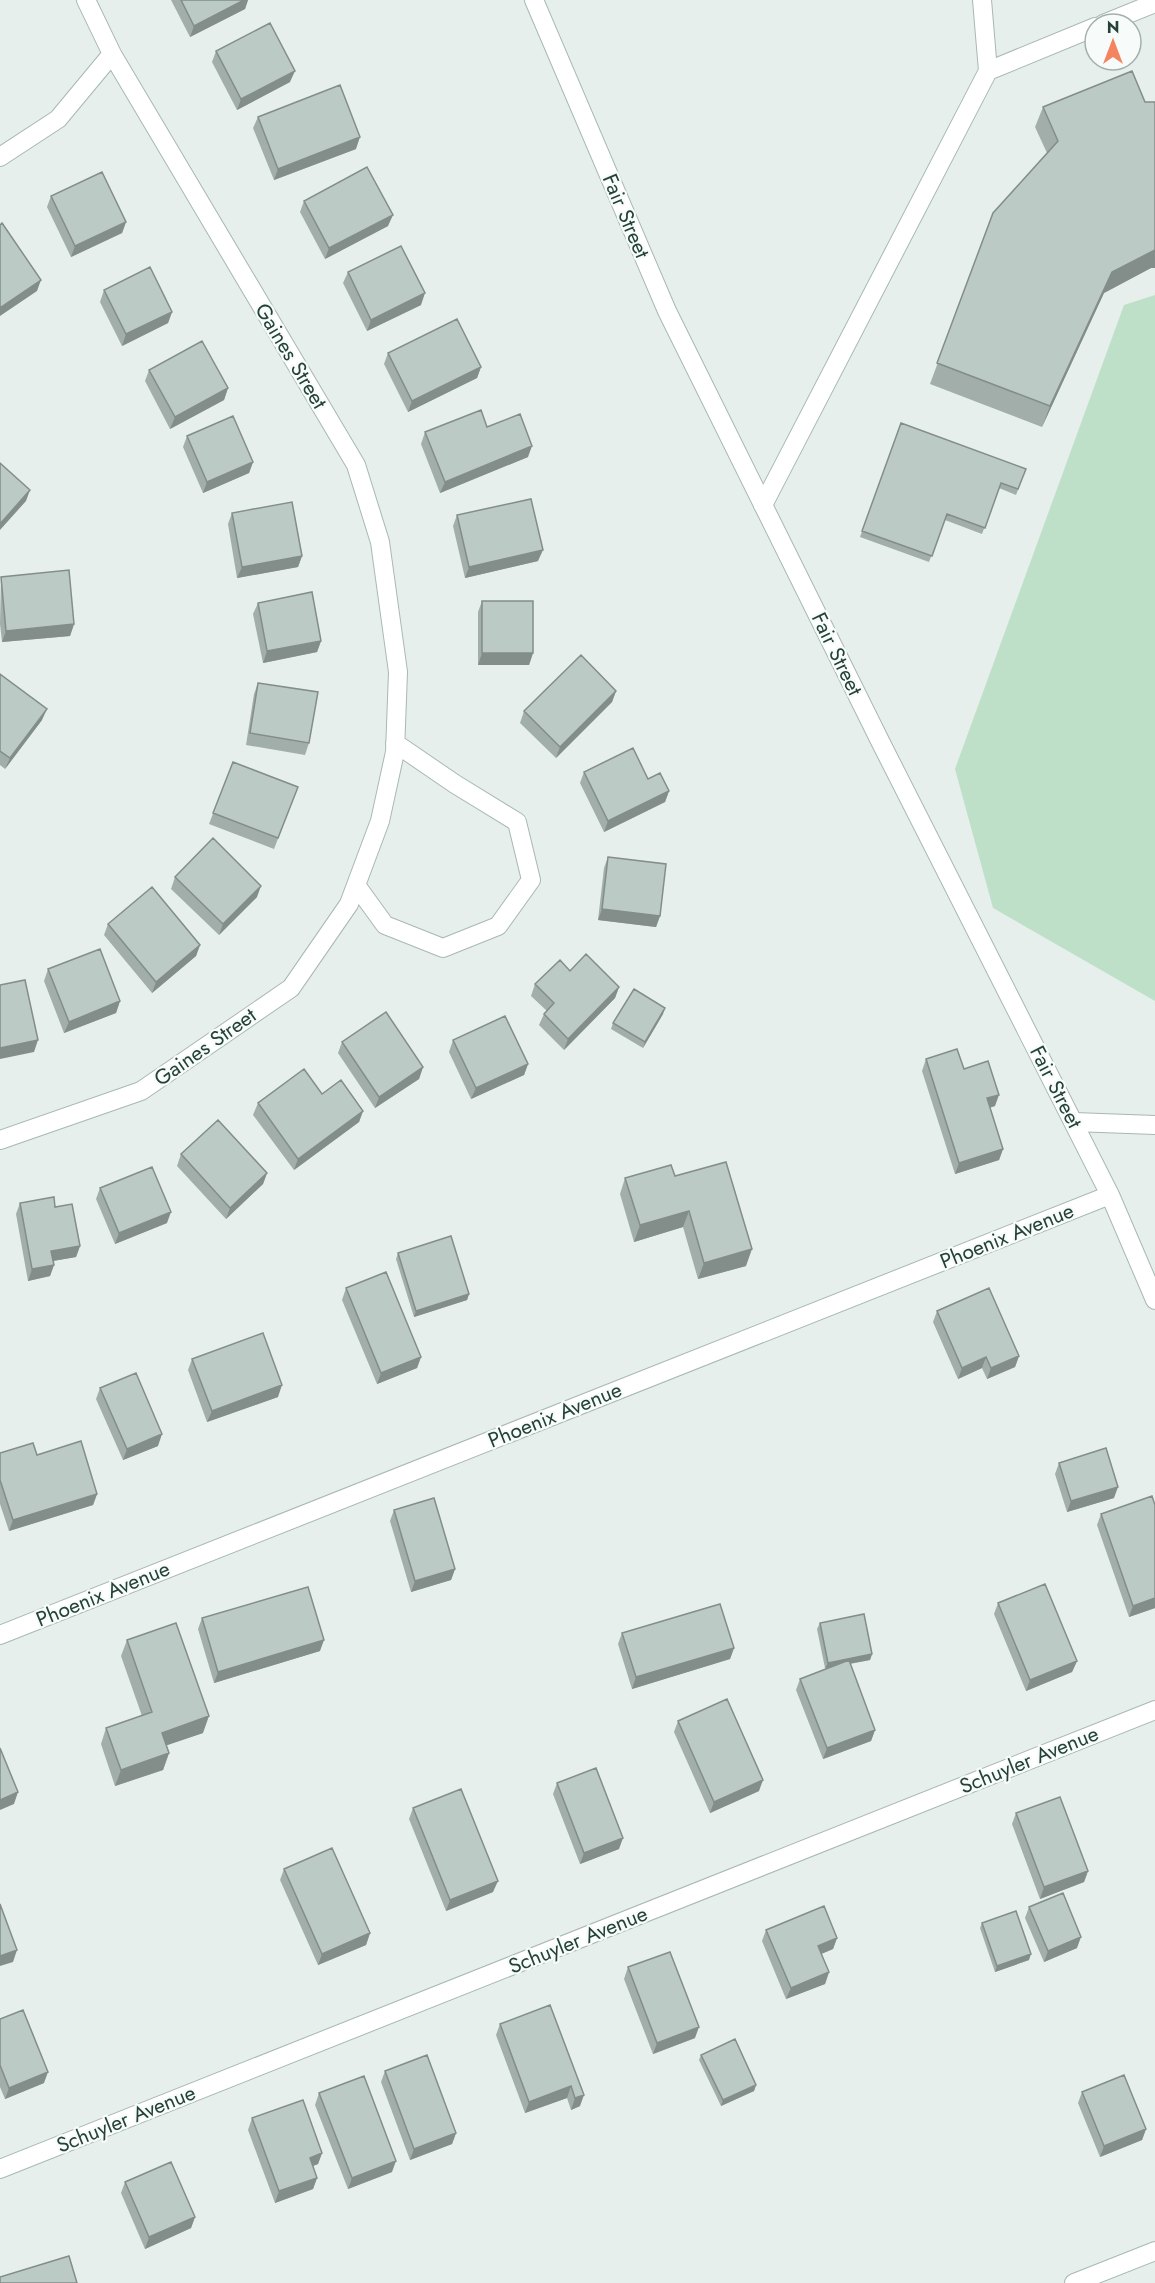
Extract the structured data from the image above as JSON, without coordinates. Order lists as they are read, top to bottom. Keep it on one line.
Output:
{"streets":{"street":["Fair Street","Gaines Street","Phoenix Avenue","Schuyler Avenue"]},"crossings":[["Fair Street","Phoenix Avenue"]],"north":"top"}
